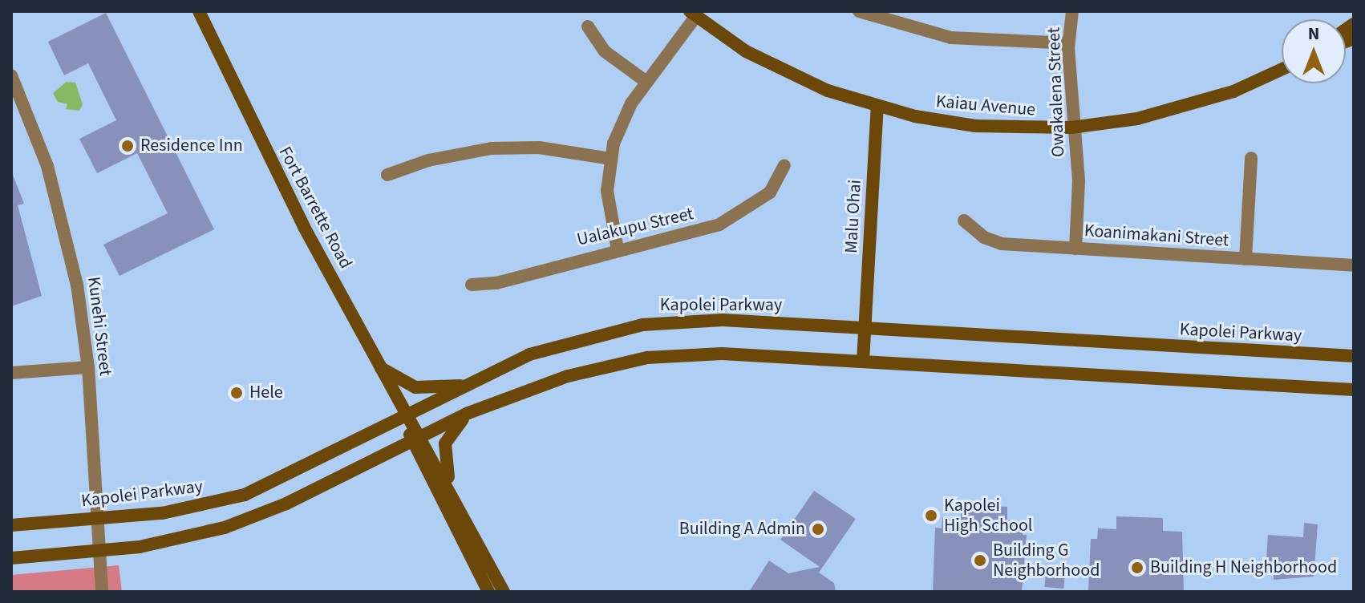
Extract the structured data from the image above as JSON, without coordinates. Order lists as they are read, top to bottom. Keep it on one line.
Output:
{"streets":{"main road":["Kaiau Avenue","Fort Barrette Road","Malu Ohai","Kapolei Parkway"],"street":["Owakalena Street","Ualakupu Street","Koanimakani Street","Kunehi Street"]},"crossings":[["Owakalena Street","Kaiau Avenue"],["Owakalena Street","Koanimakani Street"],["Kaiau Avenue","Malu Ohai"],["Fort Barrette Road","Kapolei Parkway"],["Malu Ohai","Kapolei Parkway"],["Kapolei Parkway","Kunehi Street"]],"places":["Residence Inn","Hele","Kapolei High School","Building A Admin","Building G Neighborhood","Building H Neighborhood"],"north":"top"}
